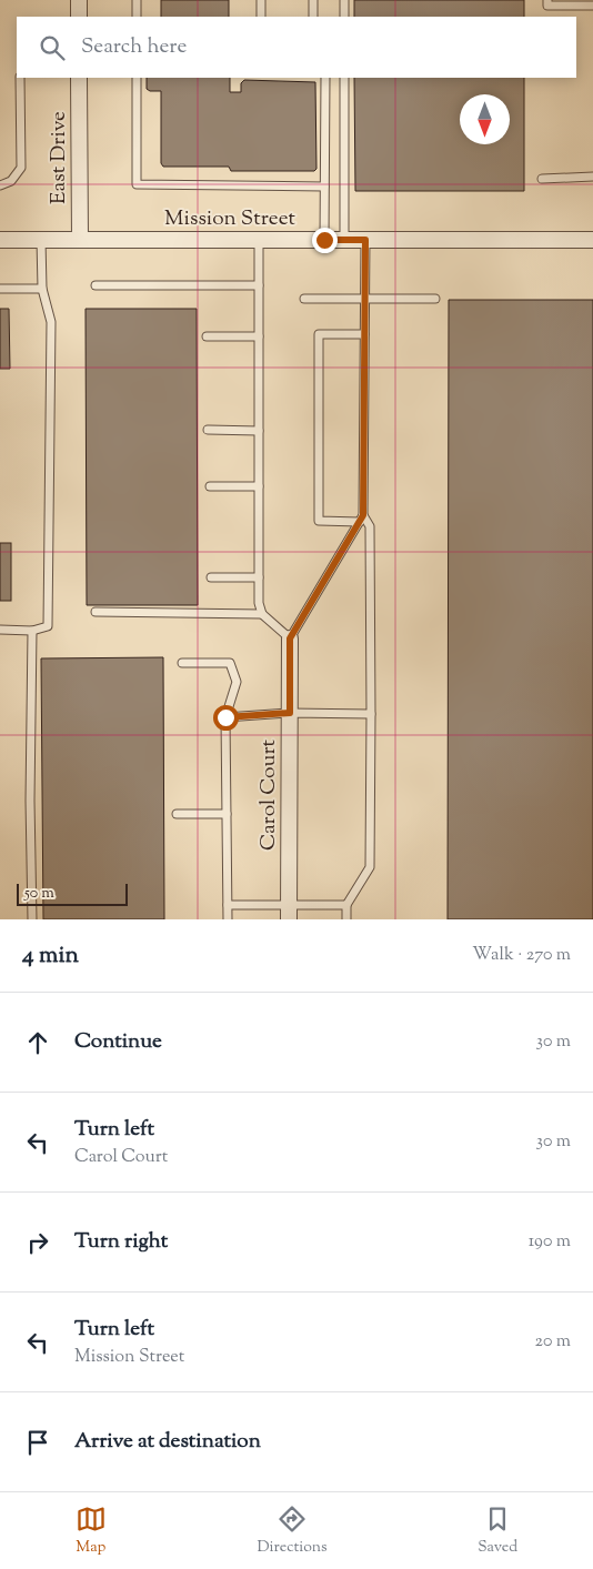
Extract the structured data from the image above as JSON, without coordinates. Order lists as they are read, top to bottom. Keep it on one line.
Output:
{"streets":{"street":["East Drive","Mission Street","Carol Court"]},"crossings":[["East Drive","Mission Street"]],"scale_bar":"50 m","north":"bottom","page":{"search":"Search here","scale":"50 m","heading":["4 min","Walk · 270 m"],"list":[["Continue","30 m"],["Turn left","Carol Court","30 m"],["Turn right","190 m"],["Turn left","Mission Street","20 m"],"Arrive at destination"],"nav":["Map","Directions","Saved"]}}
